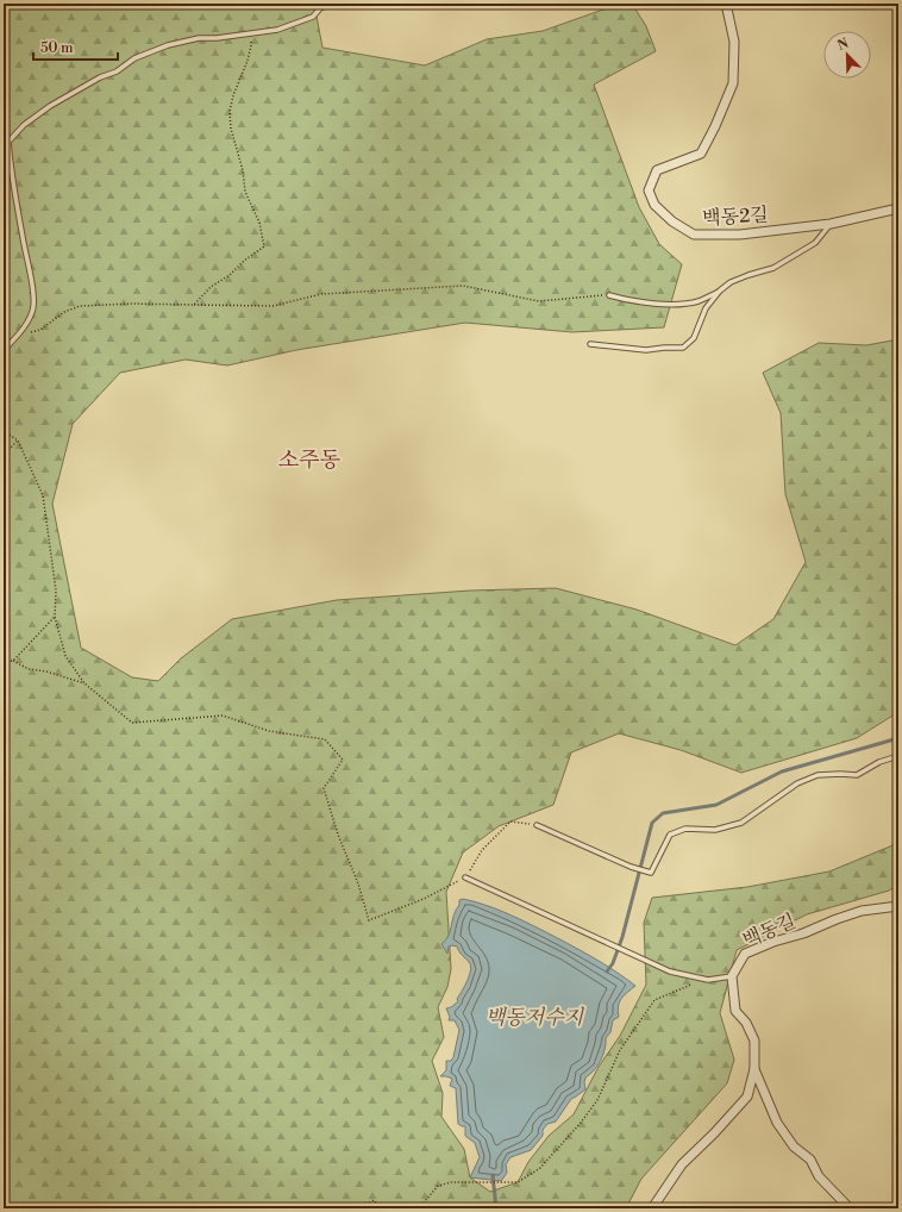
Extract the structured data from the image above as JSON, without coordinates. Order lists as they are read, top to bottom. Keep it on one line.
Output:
{"streets":{"street":["백동2길","백동길"]},"districts":["소주동"],"water":["백동저수지"],"scale_bar":"50 m","north":"top left"}
